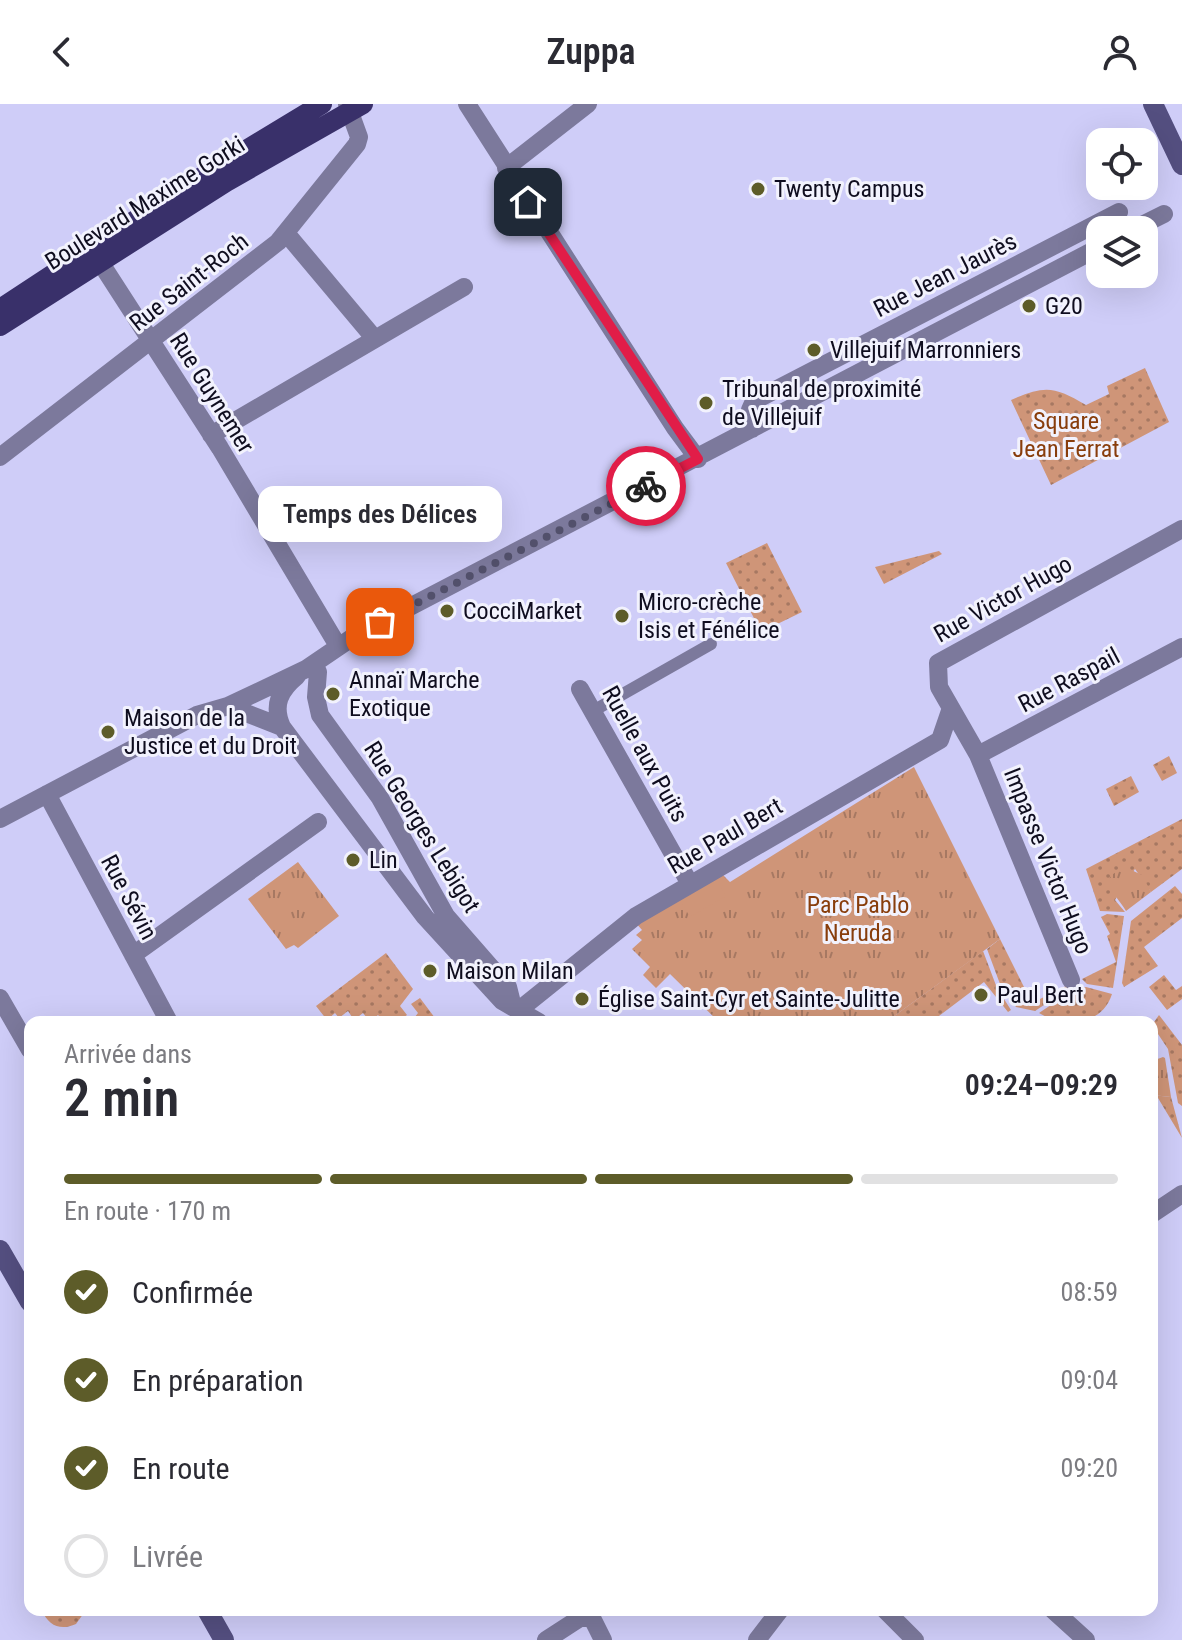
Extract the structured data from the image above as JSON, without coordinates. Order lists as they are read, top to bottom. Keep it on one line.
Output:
{"streets":{"main road":["Boulevard Maxime Gorki"],"street":["Rue Jean Jaurès","Rue Saint-Roch","Rue Guynemer","Rue Victor Hugo","Rue Raspail","Ruelle aux Puits","Rue Georges Lebigot","Rue Paul Bert","Impasse Victor Hugo","Rue Sévin"]},"crossings":[["Boulevard Maxime Gorki","Rue Saint-Roch"],["Boulevard Maxime Gorki","Rue Guynemer"],["Rue Jean Jaurès","Rue Guynemer"],["Rue Jean Jaurès","Rue Georges Lebigot"],["Rue Jean Jaurès","Rue Sévin"],["Rue Saint-Roch","Rue Guynemer"],["Rue Victor Hugo","Rue Raspail"],["Rue Victor Hugo","Impasse Victor Hugo"],["Rue Raspail","Impasse Victor Hugo"],["Ruelle aux Puits","Rue Paul Bert"],["Rue Georges Lebigot","Rue Paul Bert"],["Rue Paul Bert","Impasse Victor Hugo"]],"parks":["Square Jean Ferrat","Parc Pablo Neruda"],"places":["Twenty Campus","G20","Villejuif Marronniers","Tribunal de proximité de Villejuif","CocciMarket","Micro-crèche Isis et Fénélice","Temps des Délices","Annaï Marche Exotique","Maison de la Justice et du Droit","Lin","Maison Milan","Paul Bert","Église Saint-Cyr et Sainte-Julitte"],"page":{"header":"Zuppa","bubble":"Temps des Délices","heading":["2 min","Arrivée dans","09:24–09:29"],"bar":"En route · 170 m","list":[["Confirmée","08:59"],["En préparation","09:04"],["En route","09:20"],"Livrée"]}}
